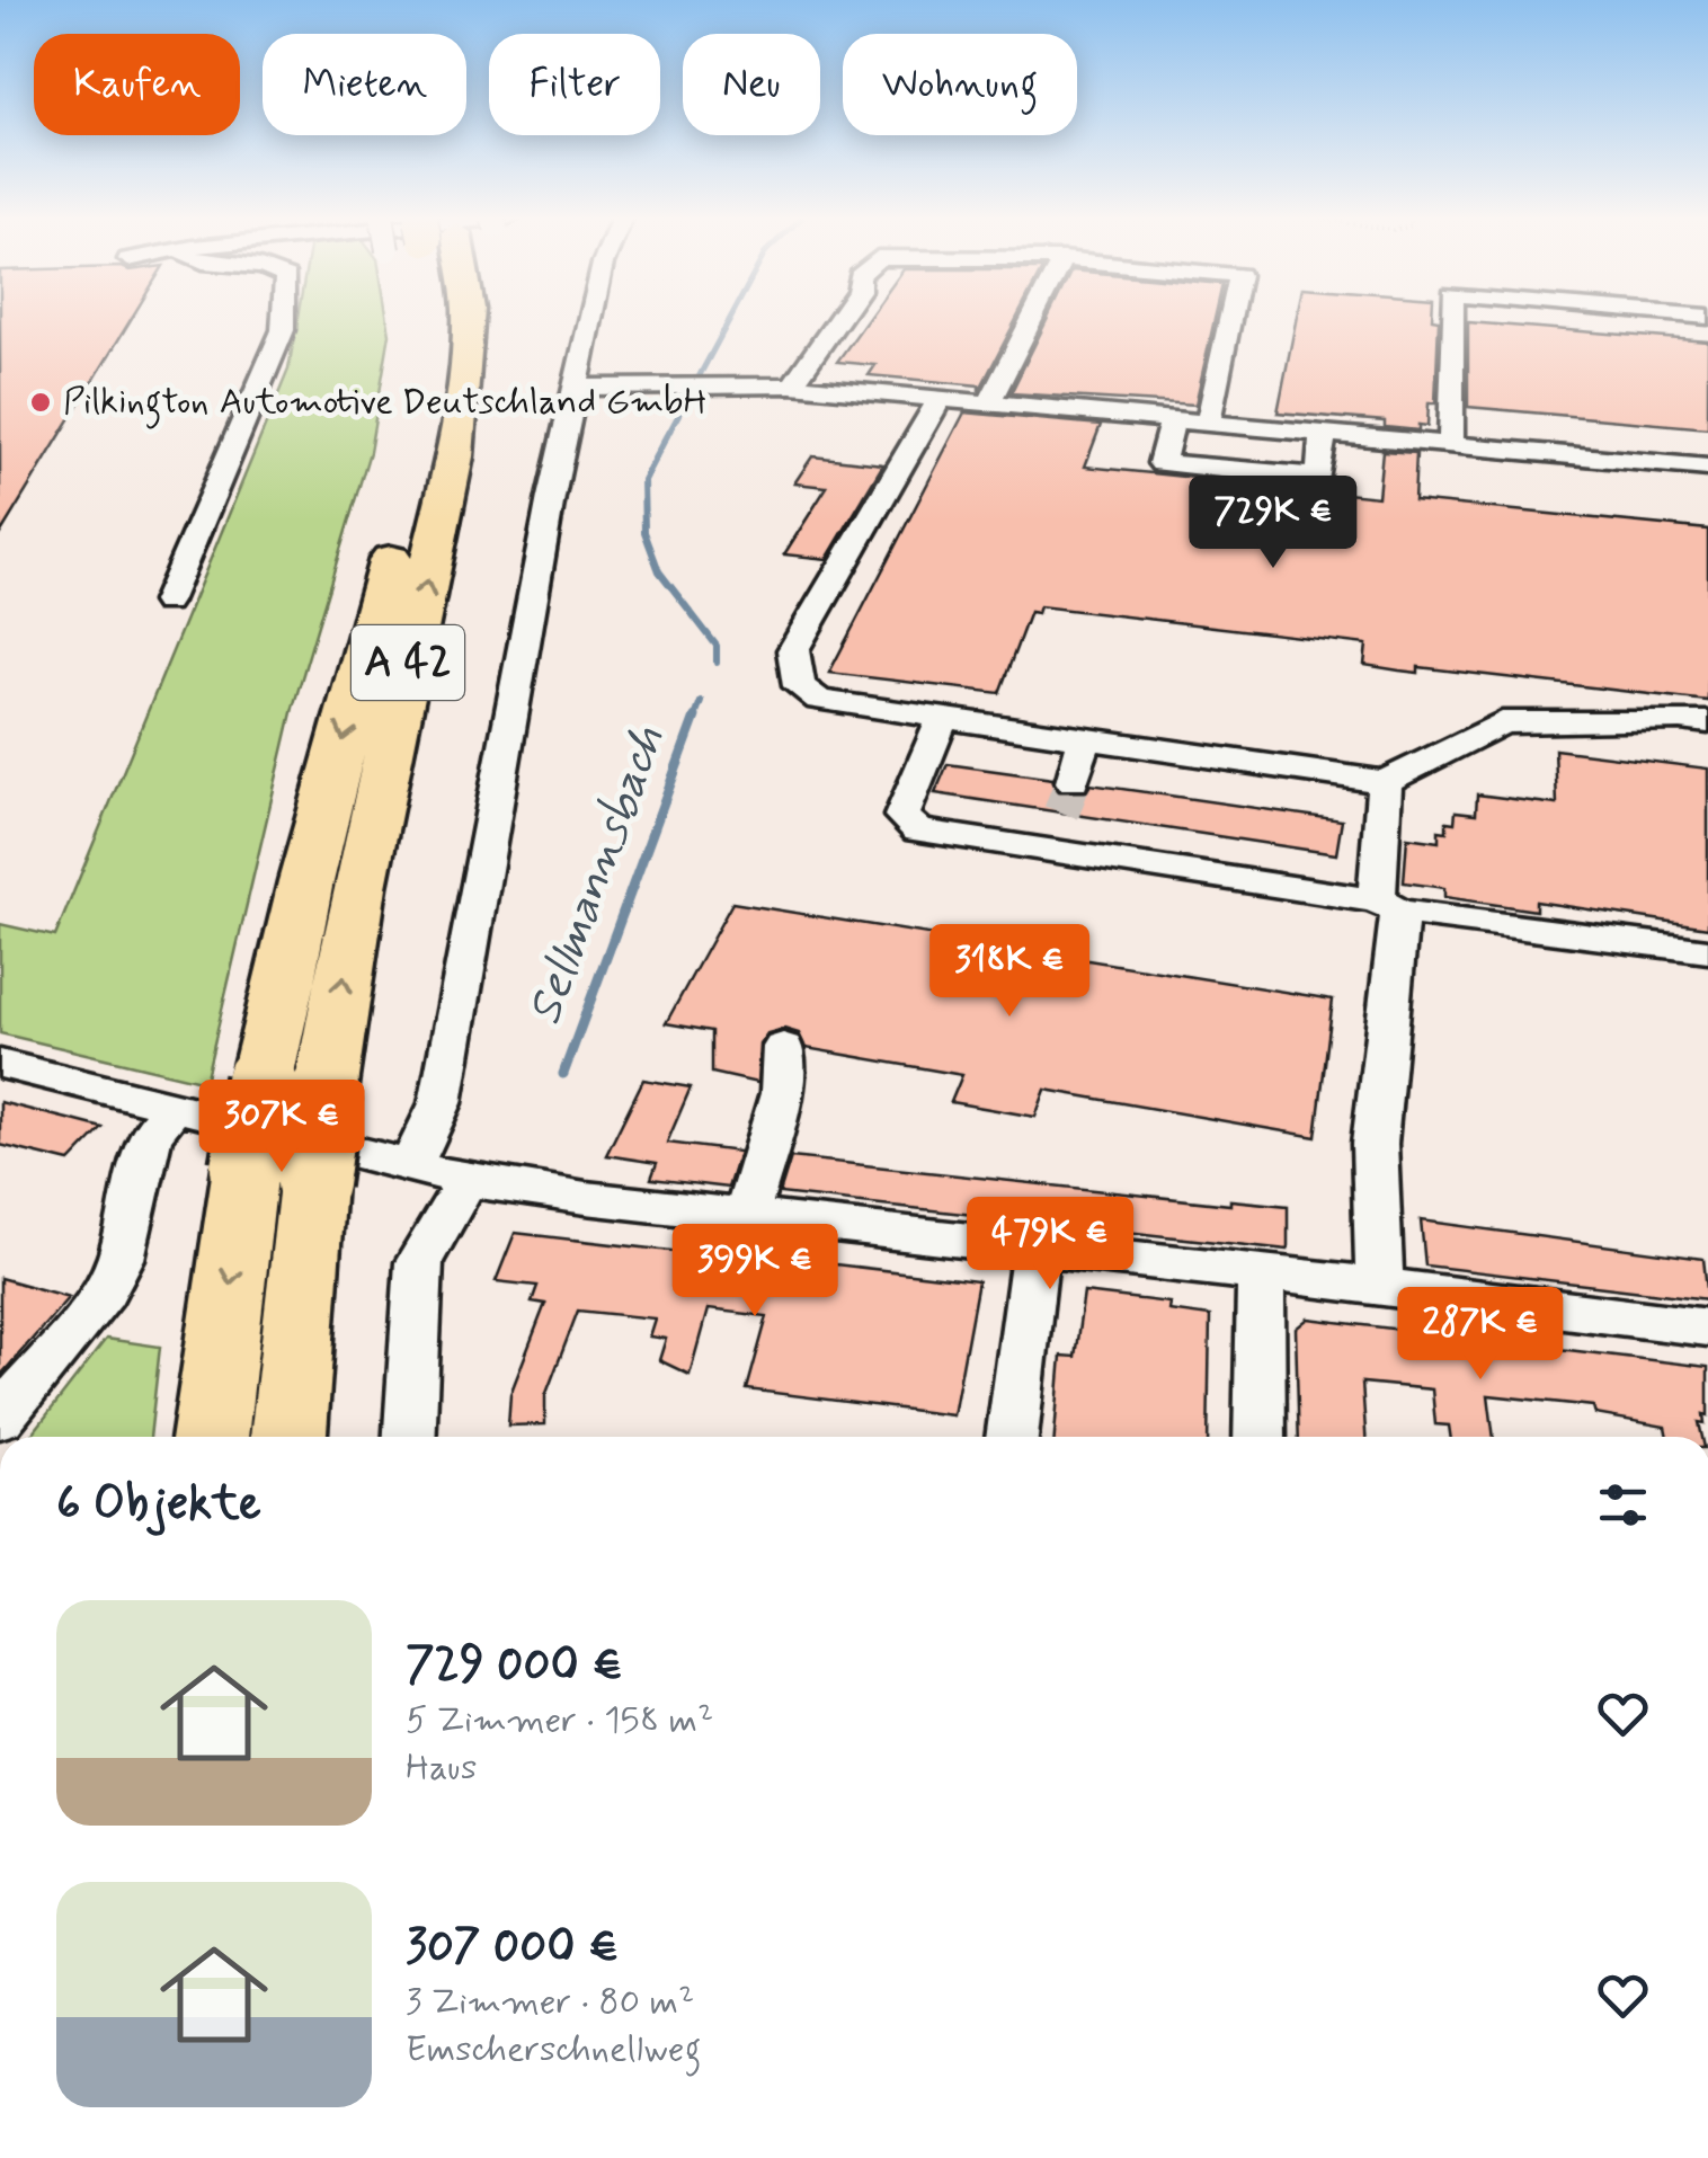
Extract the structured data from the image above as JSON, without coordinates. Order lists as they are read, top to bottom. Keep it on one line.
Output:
{"streets":{"highway":["A 42"]},"water":["Sellmannsbach"],"places":["Pilkington Automotive Deutschland GmbH"],"page":{"chip":["Kaufen","Mieten","Filter","Neu","Wohnung"],"price":["729K €","318K €","307K €","479K €","399K €","287K €"],"heading":"6 Objekte","list":[{"name":"729 000 €","note":"5 Zimmer · 158 m² · Haus"},{"name":"307 000 €","note":"3 Zimmer · 80 m² · Emscherschnellweg"}]}}
